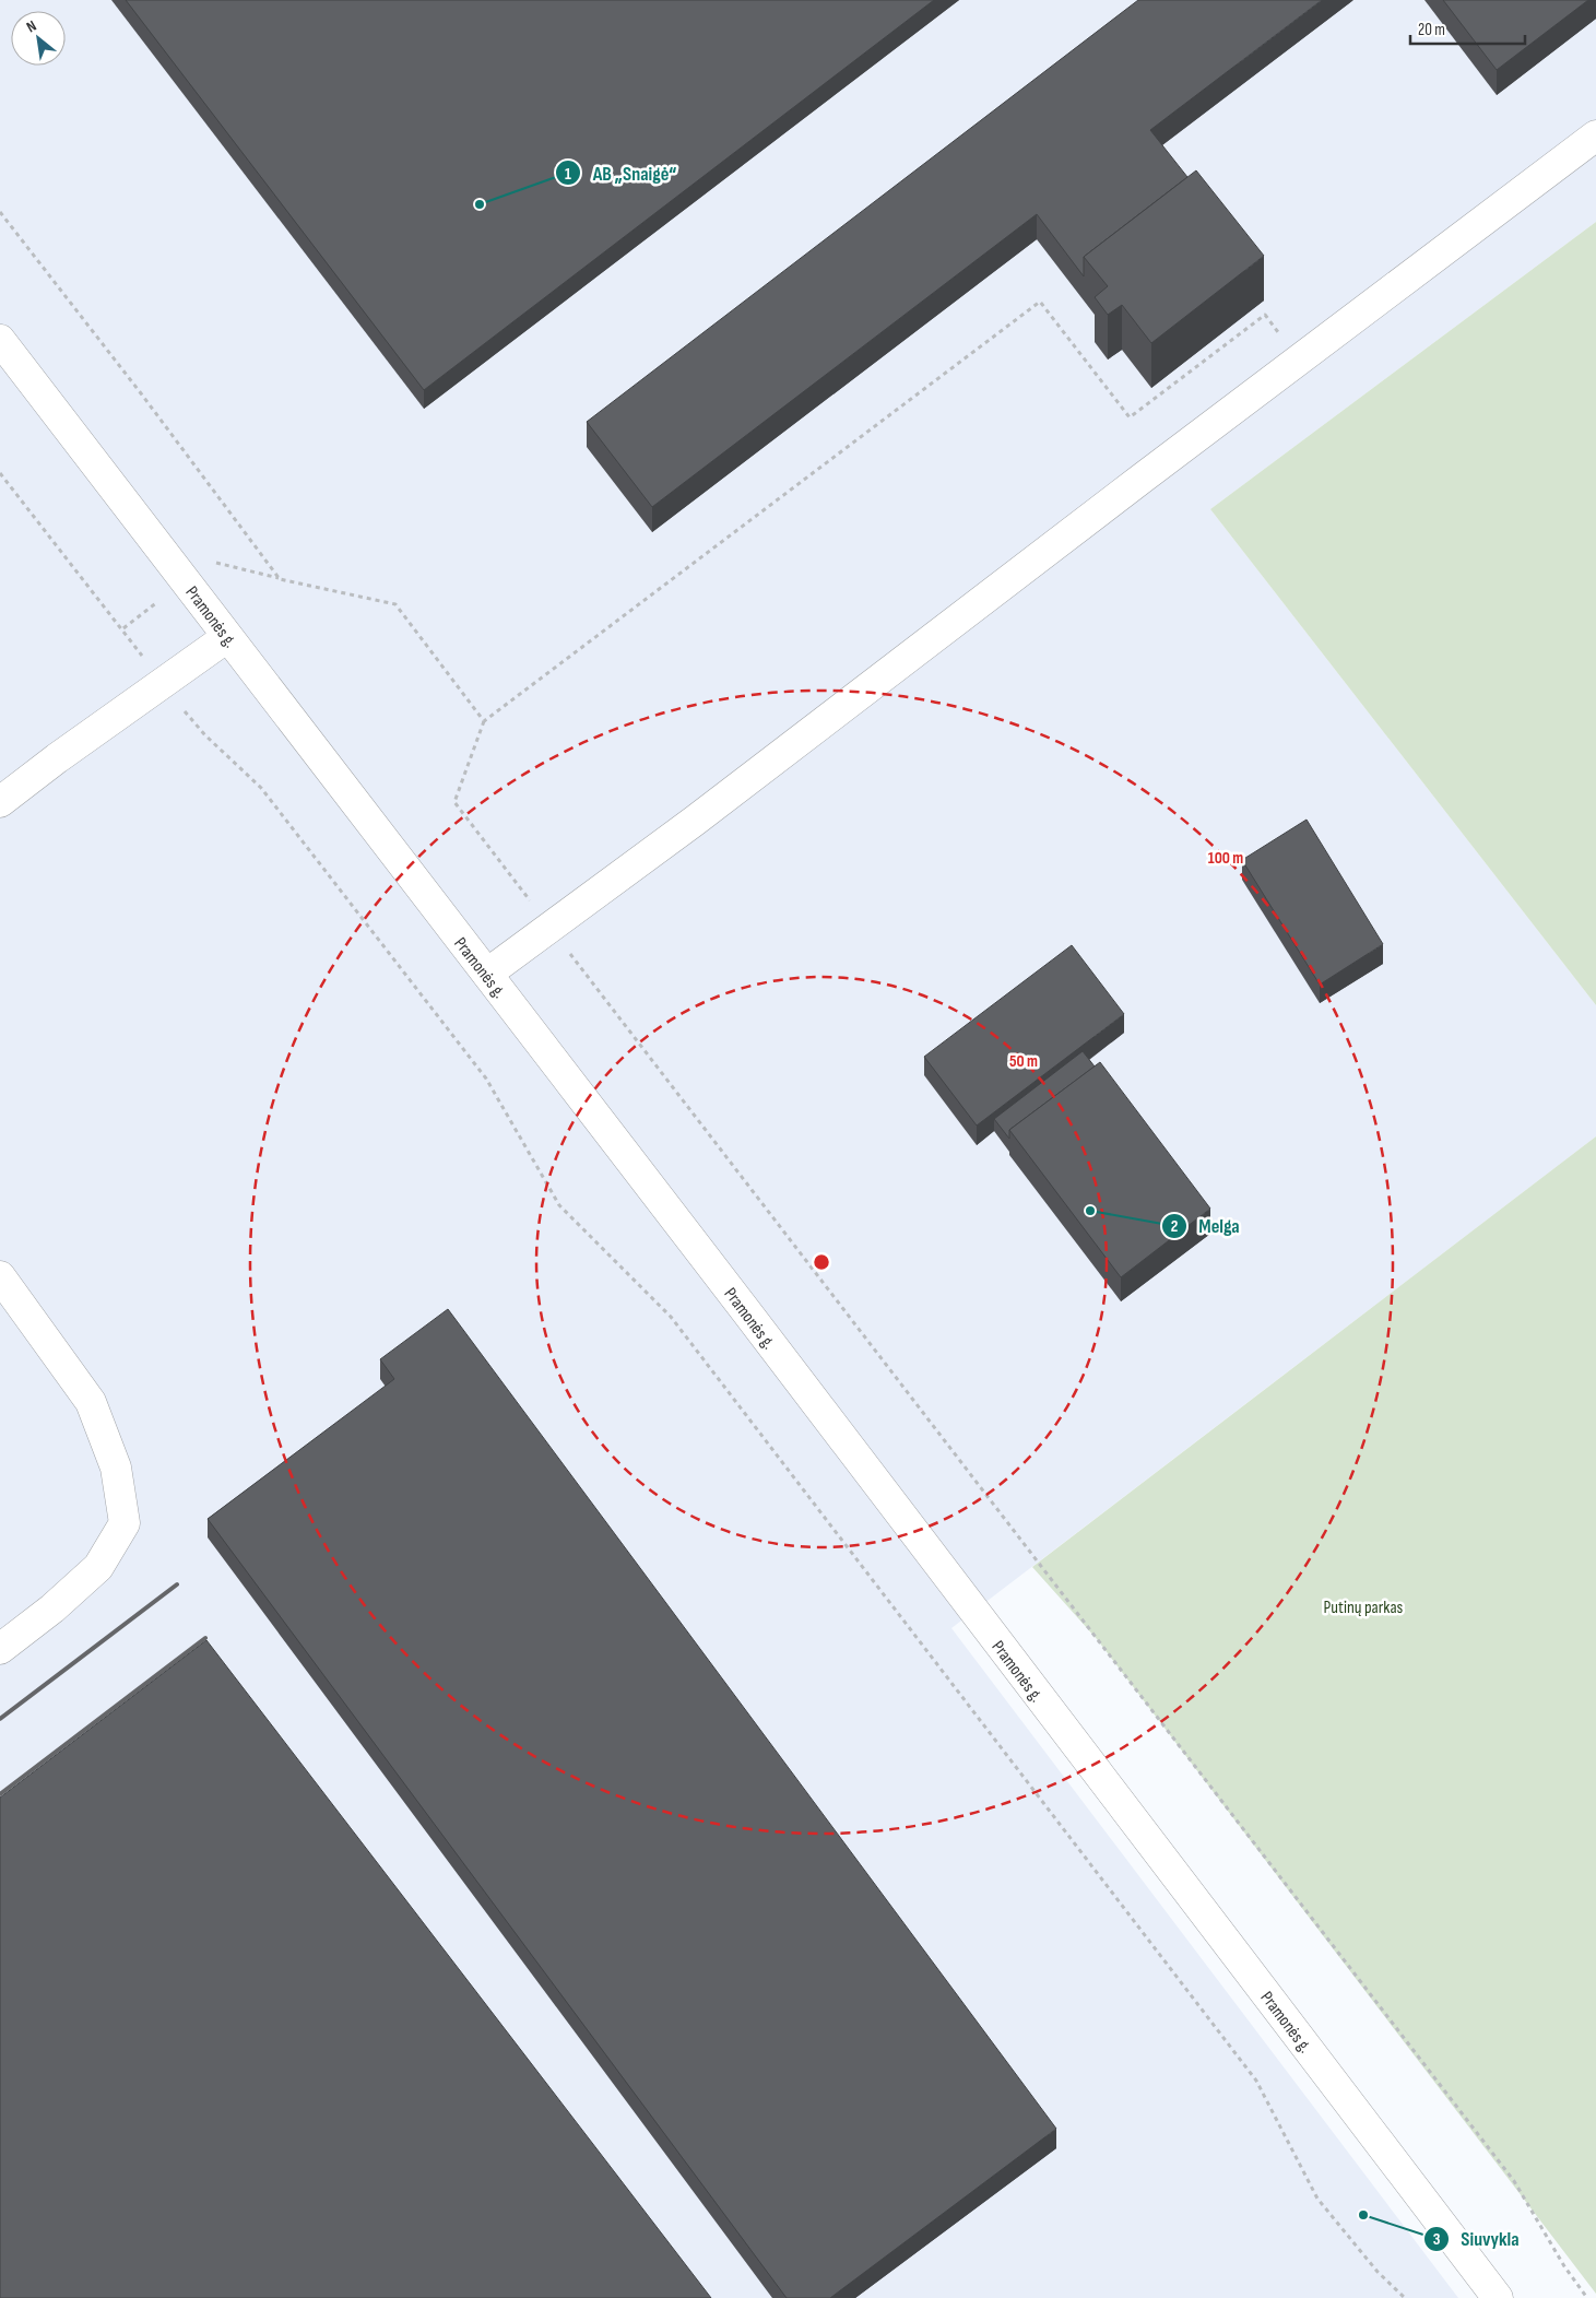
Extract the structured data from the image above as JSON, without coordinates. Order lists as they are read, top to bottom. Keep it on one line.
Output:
{"streets":{"street":["Pramonės g."]},"parks":["Putinų parkas"],"places":["AB „Snaigė“","Melga","Siuvykla"],"scale_bar":"20 m","north":"top left","rings":["100 m","50 m"]}
